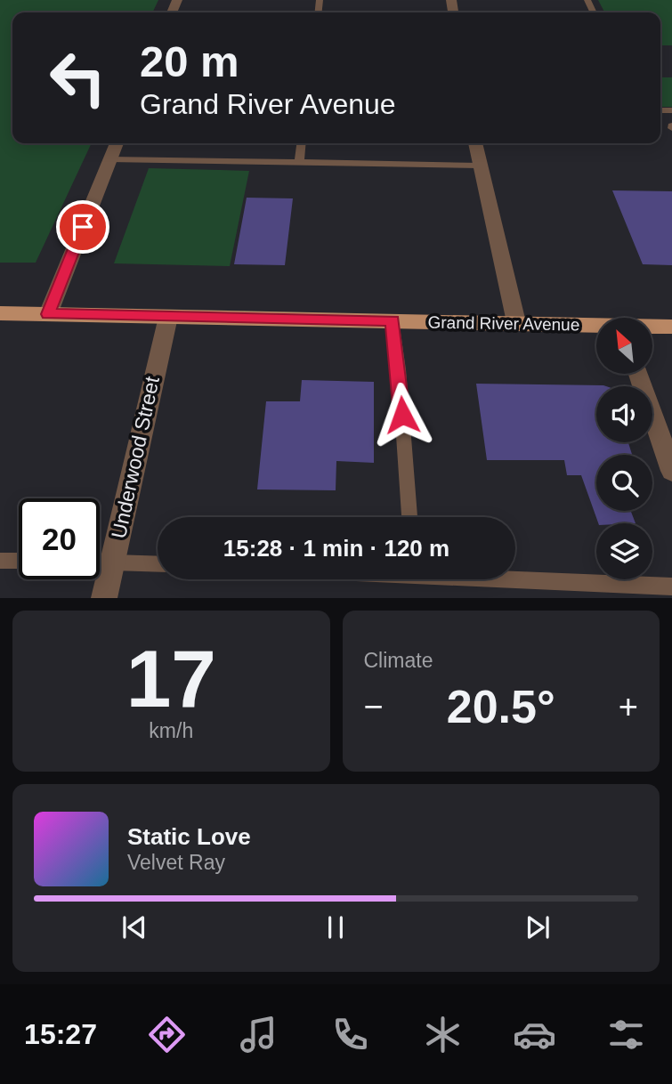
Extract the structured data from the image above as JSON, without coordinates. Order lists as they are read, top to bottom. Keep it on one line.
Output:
{"streets":{"main road":["Grand River Avenue"],"street":["Underwood Street"]},"crossings":[["Grand River Avenue","Underwood Street"]],"north":"top left","page":{"turn":["20 m","Grand River Avenue"],"limit":"20","trip":"15:28 · 1 min · 120 m","tile":[["17","km/h"],"Climate"],"heat":["−","20.5°","+"],"song":["Static Love","Velvet Ray"],"tabs":"15:27"}}
